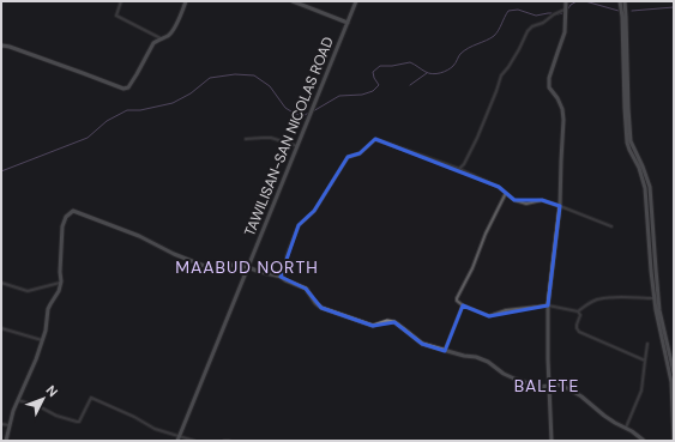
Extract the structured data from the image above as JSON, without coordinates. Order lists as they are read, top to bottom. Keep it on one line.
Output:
{"streets":{"street":["TAWILISAN-SAN NICOLAS ROAD"]},"districts":["MAABUD NORTH","BALETE"],"north":"top right"}
